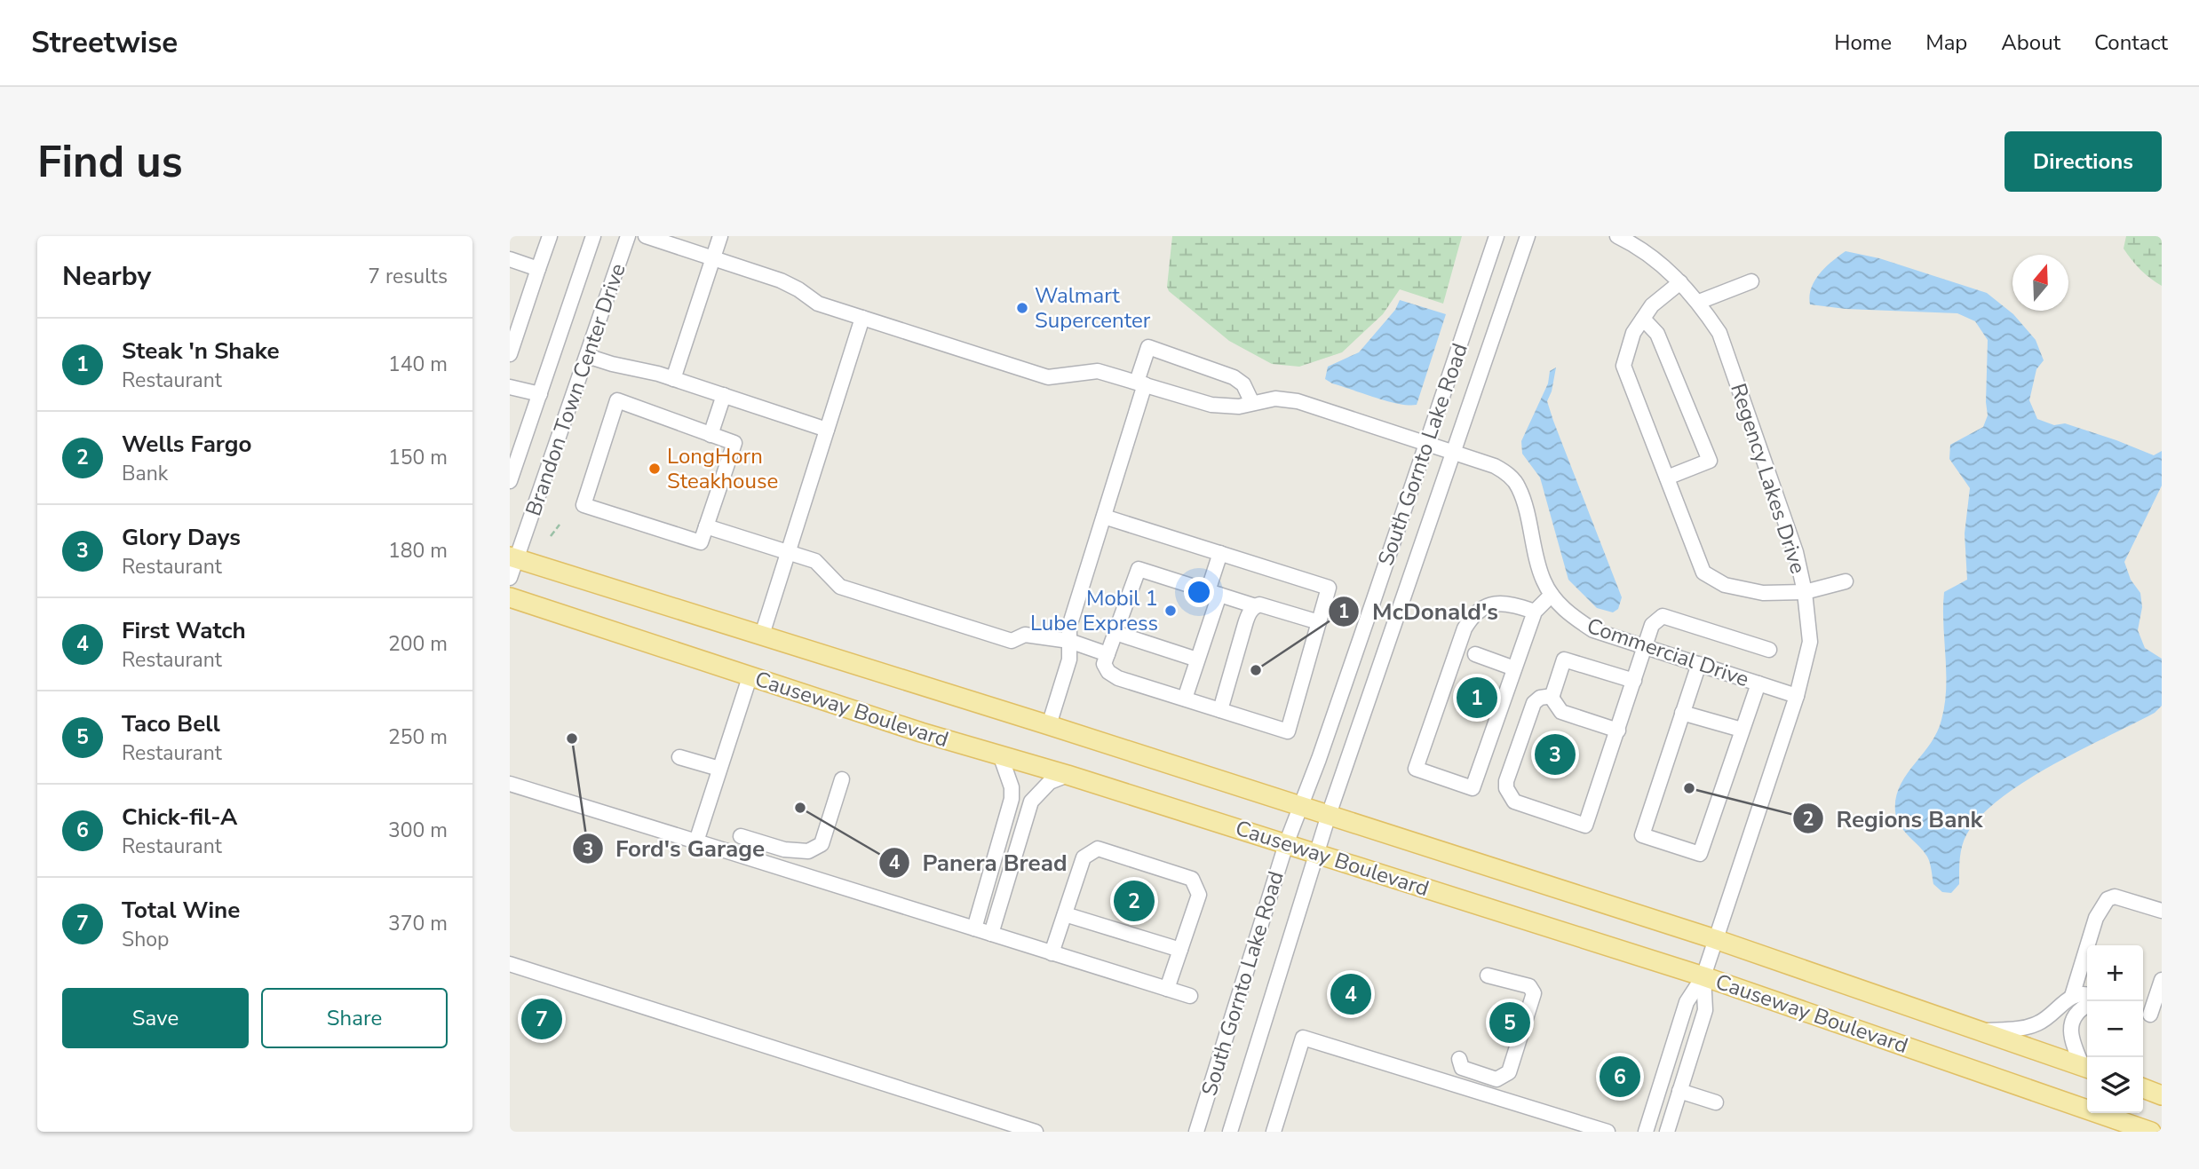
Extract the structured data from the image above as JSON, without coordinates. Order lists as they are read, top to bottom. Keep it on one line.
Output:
{"streets":{"main road":["Causeway Boulevard"],"street":["Brandon Town Center Drive","South Gornto Lake Road","Regency Lakes Drive","Commercial Drive"]},"crossings":[["Brandon Town Center Drive","Causeway Boulevard"],["South Gornto Lake Road","Commercial Drive"],["South Gornto Lake Road","Causeway Boulevard"],["Regency Lakes Drive","Commercial Drive"],["Regency Lakes Drive","Causeway Boulevard"]],"places":["Walmart Supercenter","LongHorn Steakhouse","Mobil 1 Lube Express","McDonald's","Ford's Garage","Regions Bank","Panera Bread"],"north":"top","page":{"header":"Streetwise","nav":["Home","Map","About","Contact"],"buttons":["Directions",["Save","Share"]],"title":"Find us","heading":["Nearby","7 results"],"list":[{"mark":"1","name":"Steak 'n Shake","note":"Restaurant","value":"140 m"},{"mark":"2","name":"Wells Fargo","note":"Bank","value":"150 m"},{"mark":"3","name":"Glory Days","note":"Restaurant","value":"180 m"},{"mark":"4","name":"First Watch","note":"Restaurant","value":"200 m"},{"mark":"5","name":"Taco Bell","note":"Restaurant","value":"250 m"},{"mark":"6","name":"Chick-fil-A","note":"Restaurant","value":"300 m"},{"mark":"7","name":"Total Wine","note":"Shop","value":"370 m"}],"pins":["1","3","2","4","7","5","6"],"map_buttons":["+","−"]}}
